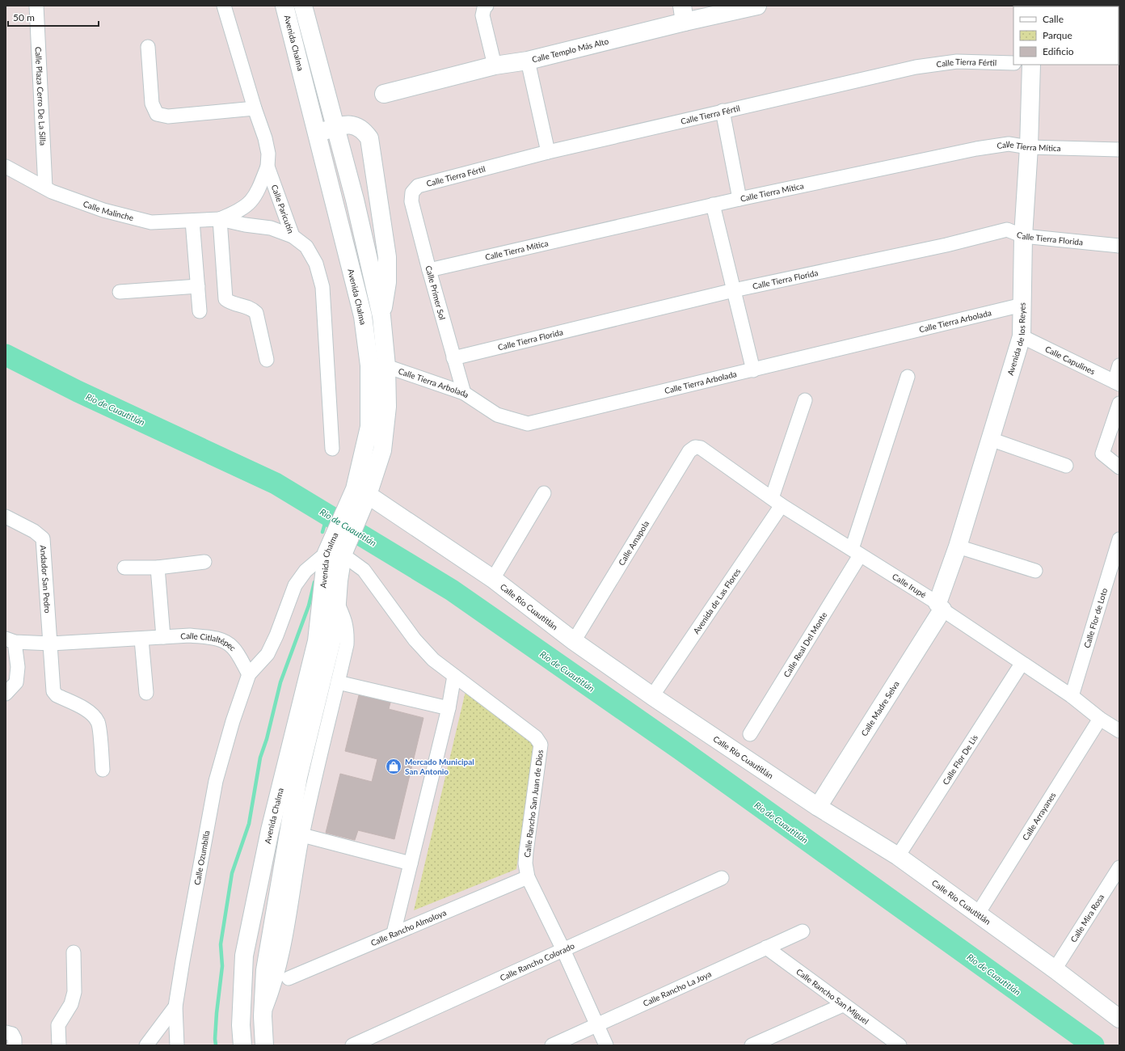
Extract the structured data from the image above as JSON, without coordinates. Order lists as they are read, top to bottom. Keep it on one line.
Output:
{"streets":{"main road":["Avenida Chalma","Calle Templo Más Alto","Avenida de los Reyes","Calle Río Cuautitlán","Calle Madre Selva"],"street":["Calle Tierra Fértil","Calle Plaza Cerro De La Silla","Calle Tierra Mítica","Calle Paricutín","Calle Malinche","Calle Tierra Florida","Calle Primer Sol","Calle Tierra Arbolada","Calle Capulines","Calle Amapola","Andador San Pedro","Calle Irupé","Avenida de Las Flores","Calle Flor de Loto","Calle Citlaltépec","Calle Real Del Monte","Calle Flor De Lis","Calle Rancho San Juan de Dios","Calle Arrayanes","Calle Ozumbilla","Calle Mira Rosa","Calle Rancho Almoloya","Calle Rancho Colorado","Calle Rancho La Joya","Calle Rancho San Miguel"]},"crossings":[["Avenida Chalma","Calle Tierra Arbolada"],["Avenida Chalma","Calle Río Cuautitlán"],["Avenida Chalma","Calle Rancho San Juan de Dios"],["Calle Tierra Fértil","Calle Primer Sol"],["Calle Plaza Cerro De La Silla","Calle Malinche"],["Calle Tierra Mítica","Calle Primer Sol"],["Calle Tierra Mítica","Avenida de los Reyes"],["Calle Paricutín","Calle Malinche"],["Calle Tierra Florida","Calle Primer Sol"],["Calle Tierra Florida","Avenida de los Reyes"],["Calle Primer Sol","Calle Tierra Arbolada"],["Calle Tierra Arbolada","Avenida de los Reyes"],["Avenida de los Reyes","Calle Capulines"],["Avenida de los Reyes","Calle Irupé"],["Avenida de los Reyes","Calle Madre Selva"],["Calle Amapola","Calle Irupé"],["Calle Amapola","Calle Río Cuautitlán"],["Andador San Pedro","Calle Citlaltépec"],["Calle Irupé","Avenida de Las Flores"],["Calle Irupé","Calle Flor de Loto"],["Calle Irupé","Calle Real Del Monte"],["Calle Irupé","Calle Madre Selva"],["Calle Irupé","Calle Flor De Lis"],["Calle Irupé","Calle Arrayanes"],["Avenida de Las Flores","Calle Río Cuautitlán"],["Calle Río Cuautitlán","Calle Madre Selva"],["Calle Río Cuautitlán","Calle Flor De Lis"],["Calle Río Cuautitlán","Calle Arrayanes"],["Calle Río Cuautitlán","Calle Mira Rosa"],["Calle Citlaltépec","Calle Ozumbilla"],["Calle Rancho San Juan de Dios","Calle Rancho Almoloya"],["Calle Rancho San Juan de Dios","Calle Rancho Colorado"],["Calle Rancho San Juan de Dios","Calle Rancho La Joya"],["Calle Rancho La Joya","Calle Rancho San Miguel"]],"water":["Rio de Cuautitlán"],"places":{"shop":["Mercado Municipal San Antonio"]},"legend":["Calle","Parque","Edificio"],"scale_bar":"50 m"}
